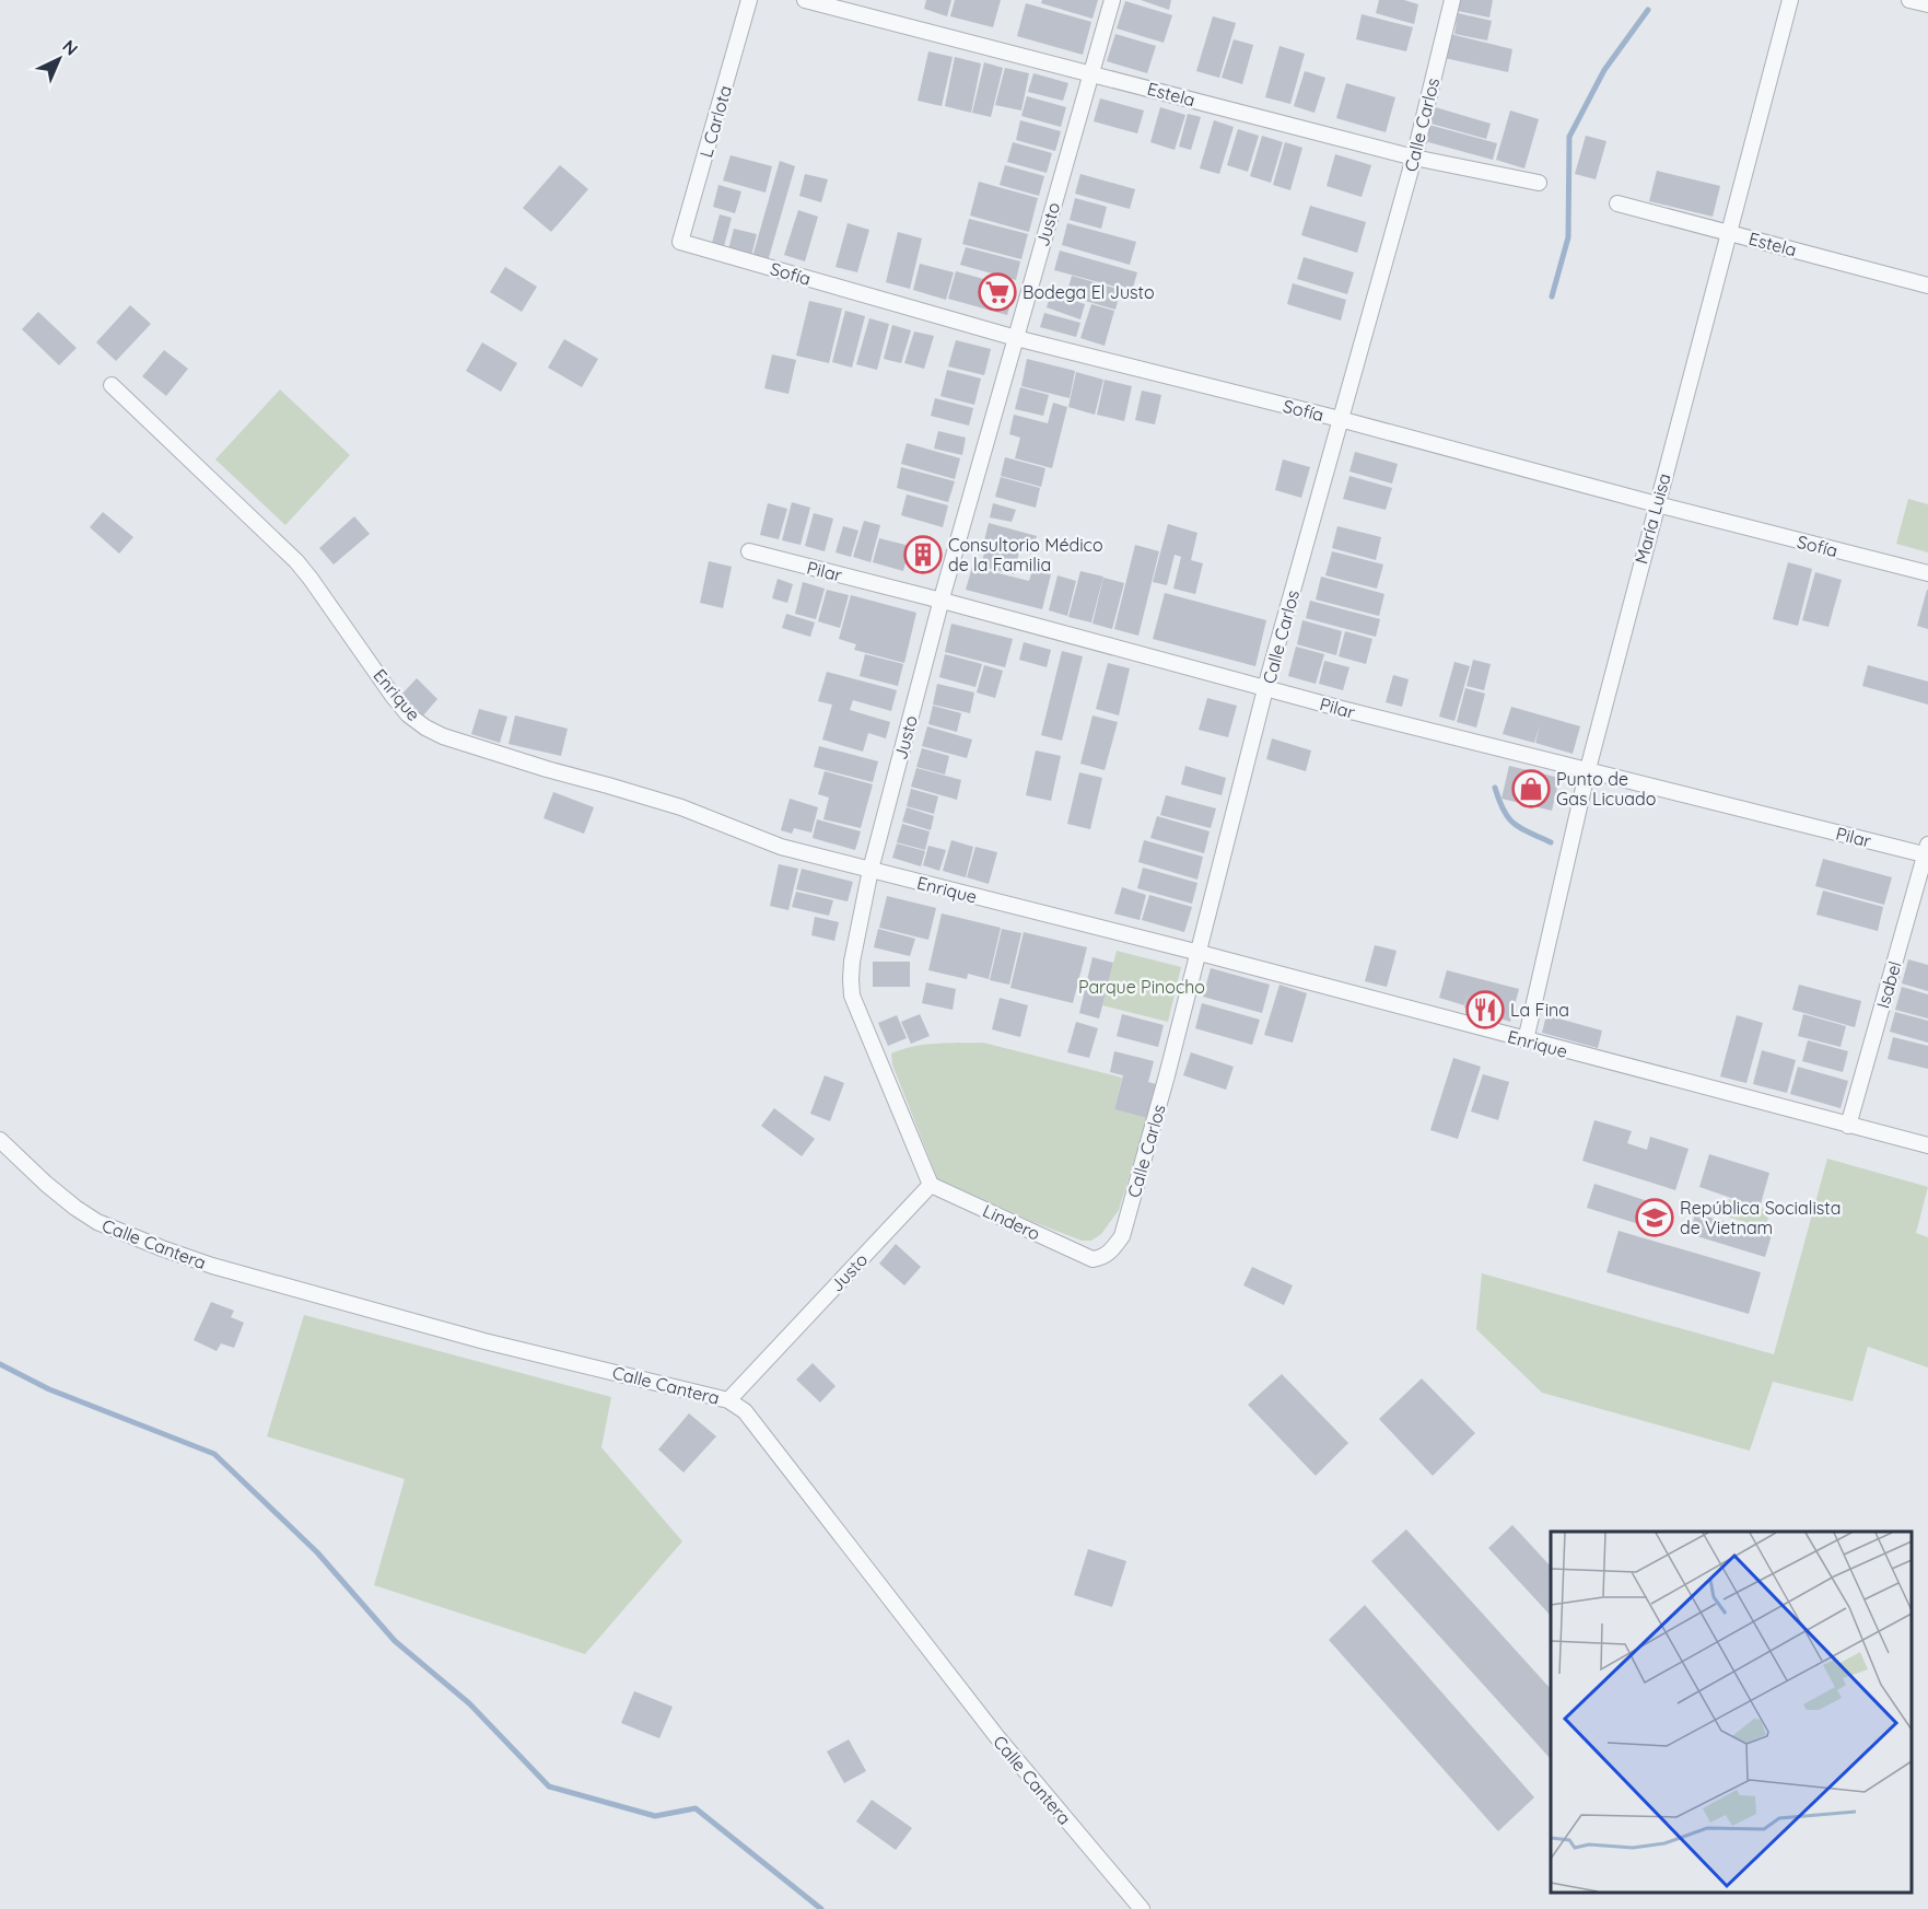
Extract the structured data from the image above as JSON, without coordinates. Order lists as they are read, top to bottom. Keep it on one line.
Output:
{"streets":{"street":["Estela","L Carlota","Calle Carlos","Justo","Sofía","María Luisa","Pilar","Enrique","Isabel","Lindero","Calle Cantera"]},"crossings":[["Estela","Calle Carlos"],["Estela","Justo"],["Estela","María Luisa"],["L Carlota","Sofía"],["Calle Carlos","Sofía"],["Calle Carlos","Pilar"],["Calle Carlos","Enrique"],["Calle Carlos","Lindero"],["Justo","Sofía"],["Justo","Pilar"],["Justo","Enrique"],["Justo","Lindero"],["Justo","Calle Cantera"],["Sofía","María Luisa"],["María Luisa","Pilar"],["María Luisa","Enrique"],["Pilar","Isabel"],["Enrique","Isabel"]],"parks":["Parque Pinocho"],"places":{"supermarket":["Bodega El Justo"],"building":["Consultorio Médico de la Familia"],"shop":["Punto de Gas Licuado"],"restaurant":["La Fina"],"school or university":["República Socialista de Vietnam"]},"north":"top right"}
